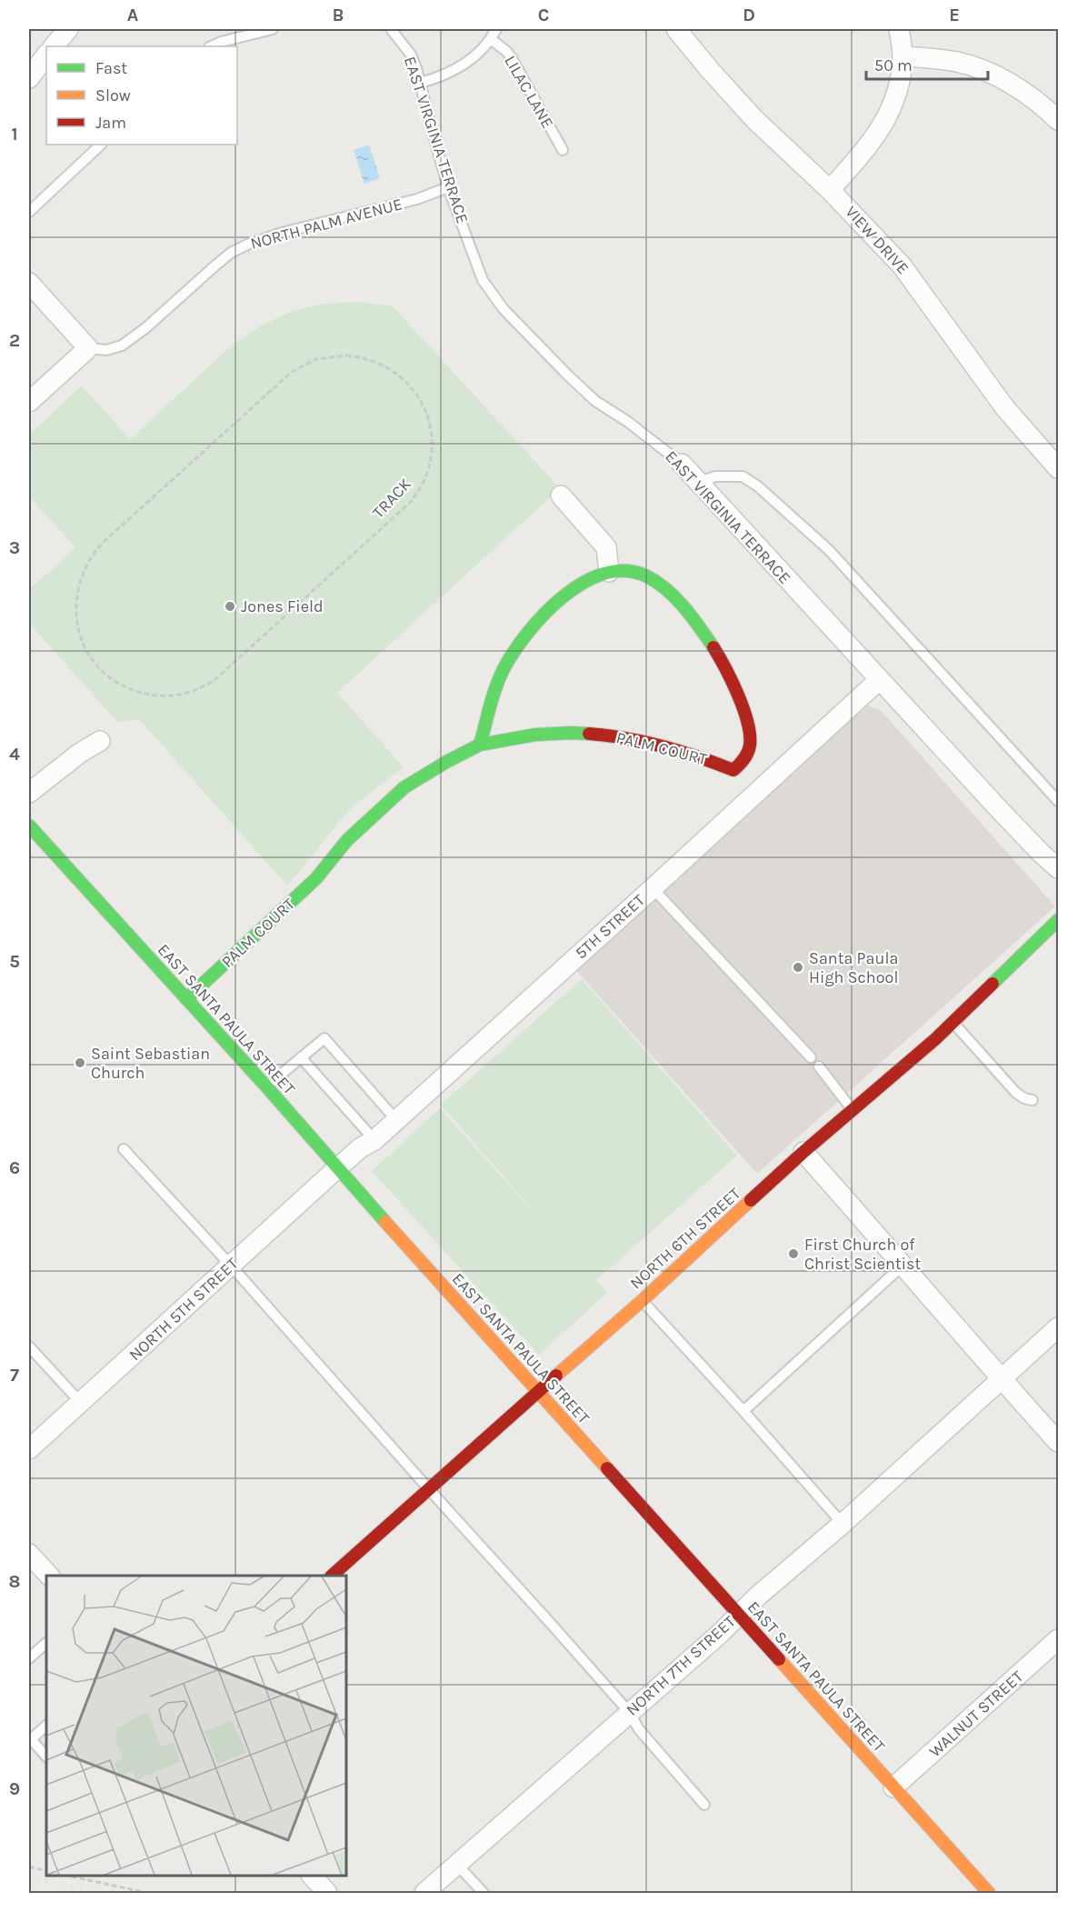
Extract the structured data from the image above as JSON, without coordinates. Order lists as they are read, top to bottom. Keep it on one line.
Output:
{"streets":{"street":["EAST VIRGINIA TERRACE","VIEW DRIVE","PALM COURT","5TH STREET","EAST SANTA PAULA STREET","NORTH 6TH STREET","NORTH 5TH STREET","NORTH 7TH STREET","WALNUT STREET"],"lane":["LILAC LANE","NORTH PALM AVENUE"],"path":["TRACK"]},"crossings":[["EAST VIRGINIA TERRACE","NORTH PALM AVENUE"],["EAST VIRGINIA TERRACE","5TH STREET"],["PALM COURT","EAST SANTA PAULA STREET"],["5TH STREET","EAST SANTA PAULA STREET"],["5TH STREET","NORTH 5TH STREET"],["EAST SANTA PAULA STREET","NORTH 6TH STREET"],["EAST SANTA PAULA STREET","NORTH 5TH STREET"],["EAST SANTA PAULA STREET","NORTH 7TH STREET"],["EAST SANTA PAULA STREET","WALNUT STREET"]],"places":["Jones Field","Santa Paula High School","Saint Sebastian Church","First Church of Christ Scientist"],"legend":["Fast","Slow","Jam"],"scale_bar":"50 m","grid":{"columns":["A","B","C","D","E"],"rows":["1","2","3","4","5","6","7","8","9"]}}
